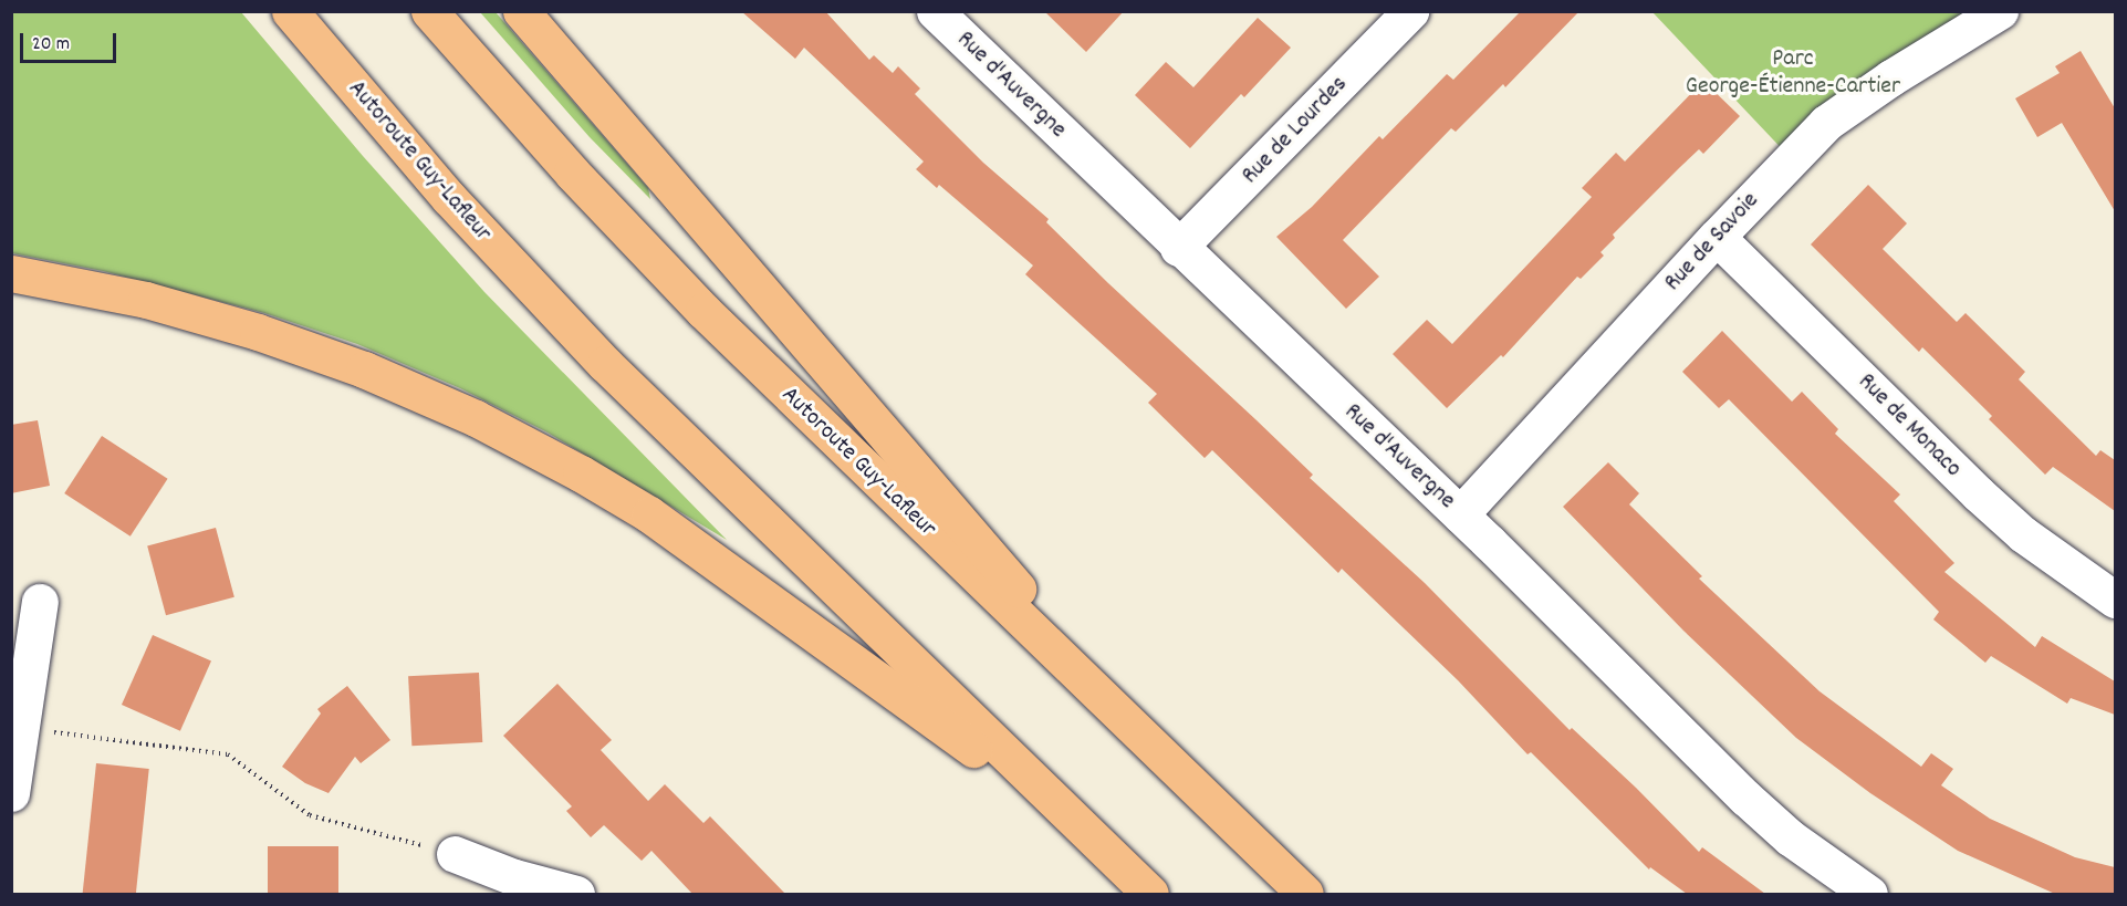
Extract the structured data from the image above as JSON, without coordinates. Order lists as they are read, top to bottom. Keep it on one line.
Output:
{"streets":{"highway":["Autoroute Guy-Lafleur"],"street":["Rue d'Auvergne","Rue de Lourdes","Rue de Savoie","Rue de Monaco"]},"crossings":[["Rue d'Auvergne","Rue de Lourdes"],["Rue d'Auvergne","Rue de Savoie"],["Rue de Savoie","Rue de Monaco"]],"parks":["Parc George-Étienne-Cartier"],"scale_bar":"20 m"}
